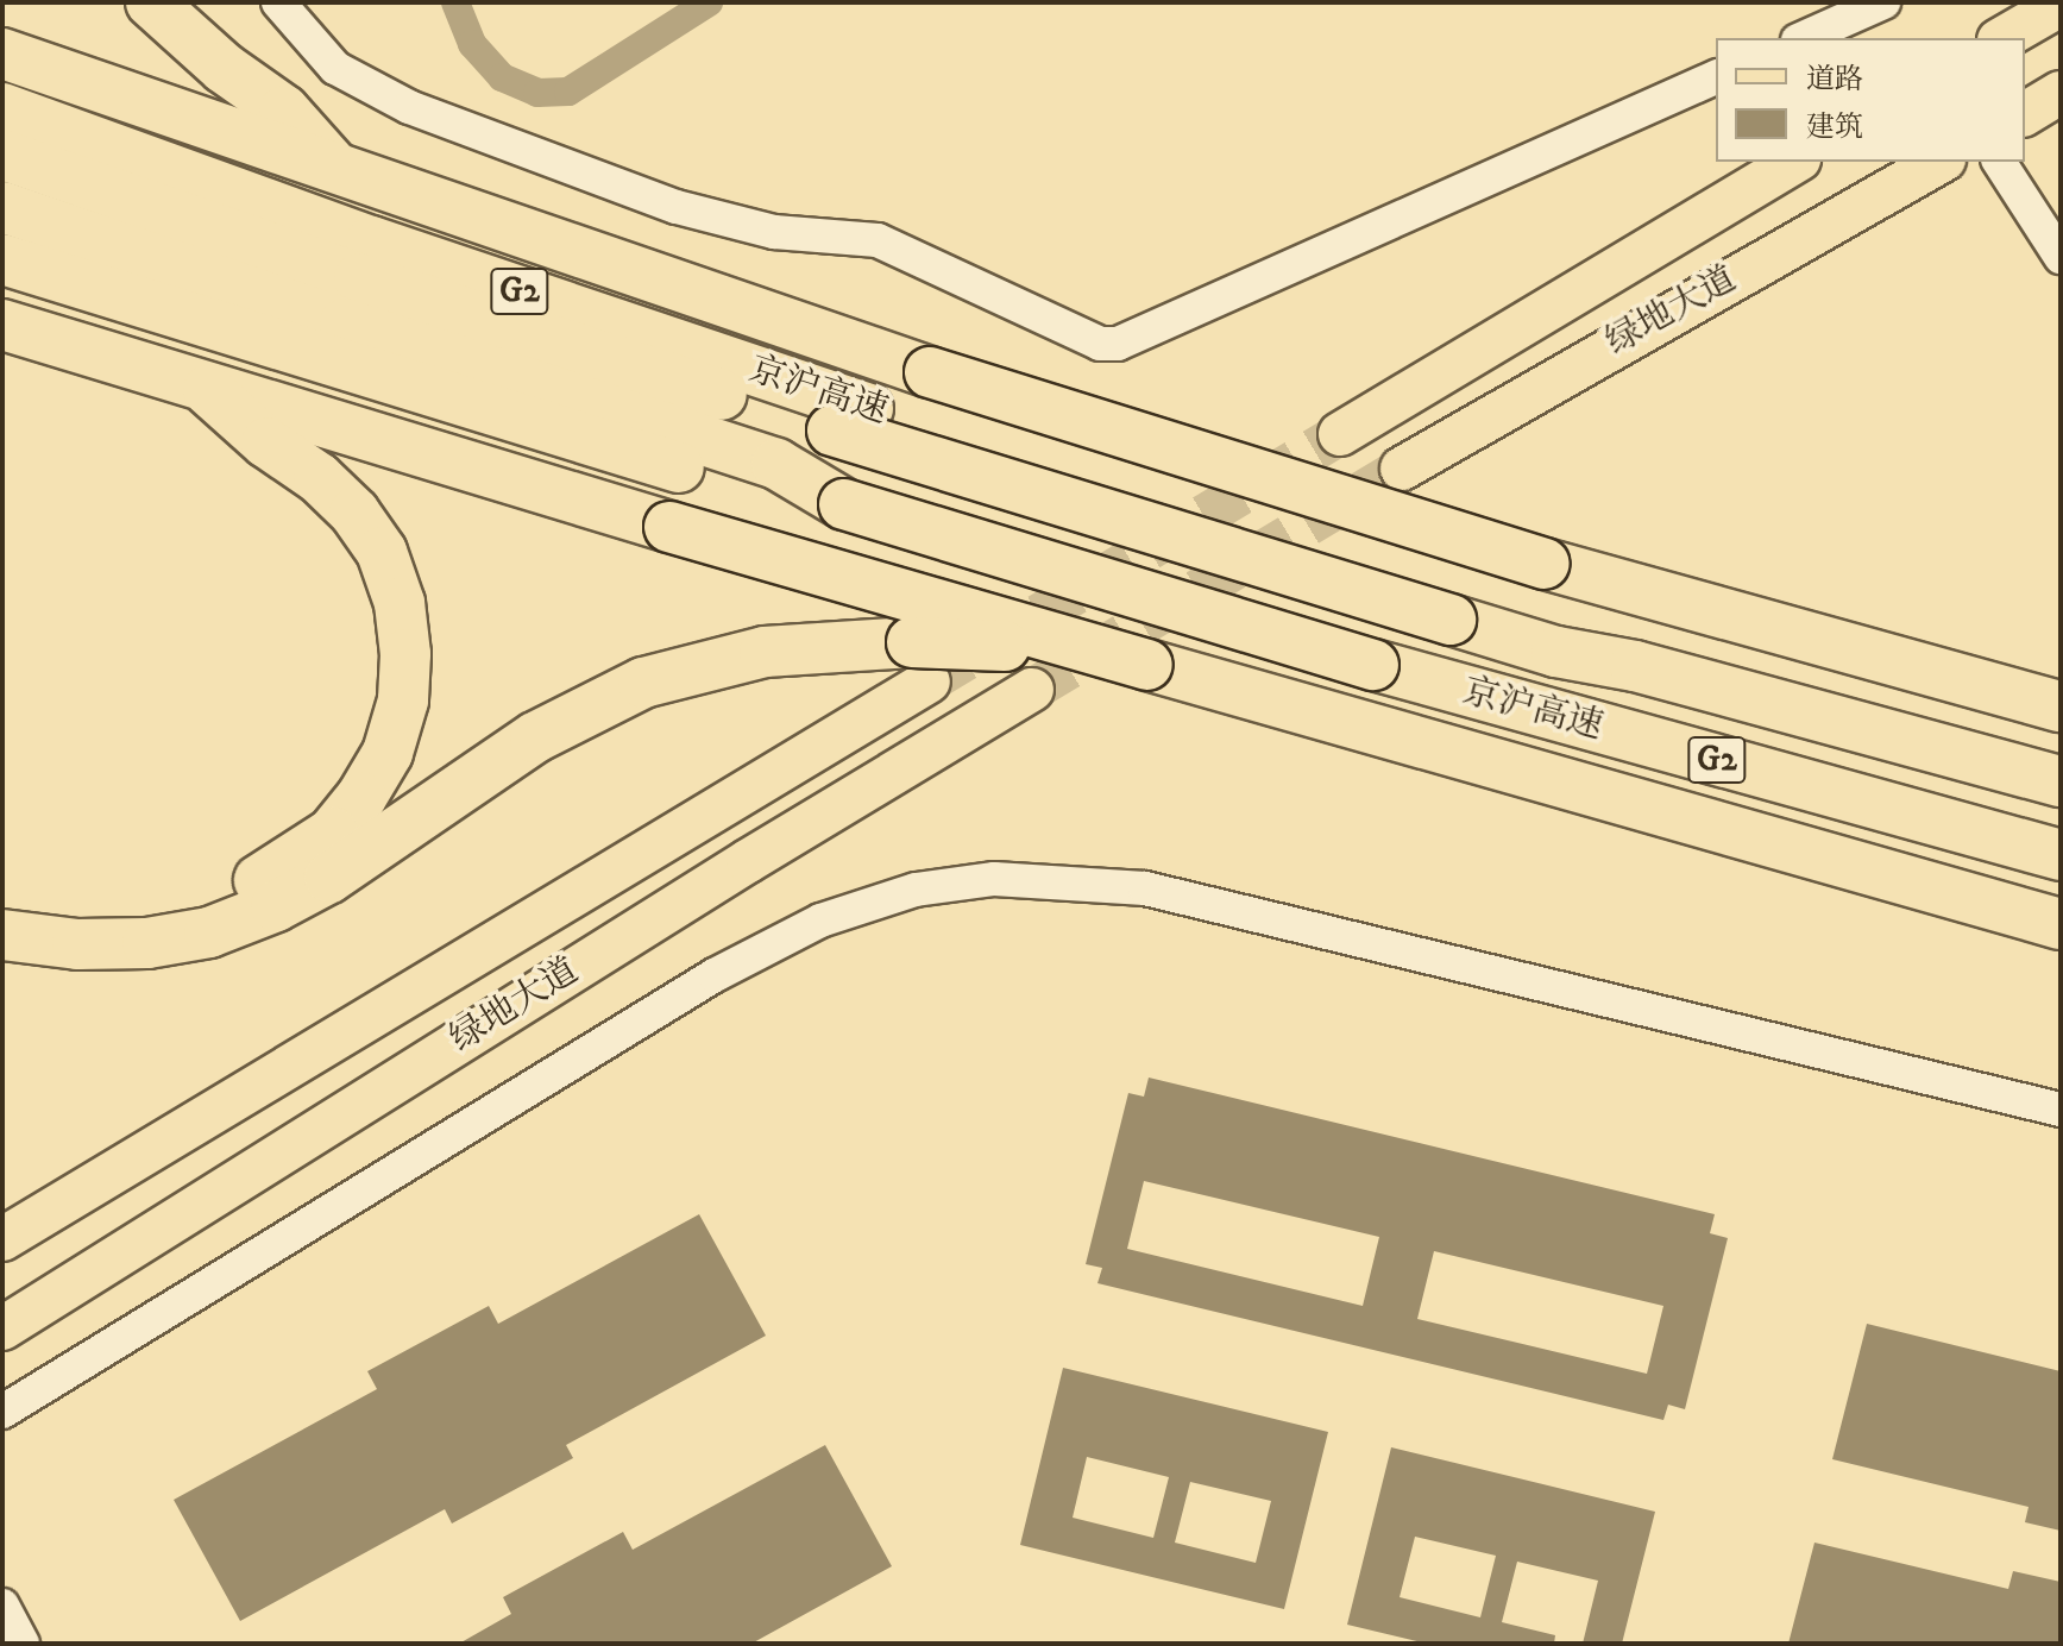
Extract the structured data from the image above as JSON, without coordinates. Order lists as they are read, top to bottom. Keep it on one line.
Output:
{"streets":{"highway":["G2","京沪高速"],"main road":["绿地大道"]},"legend":["道路","建筑"]}
